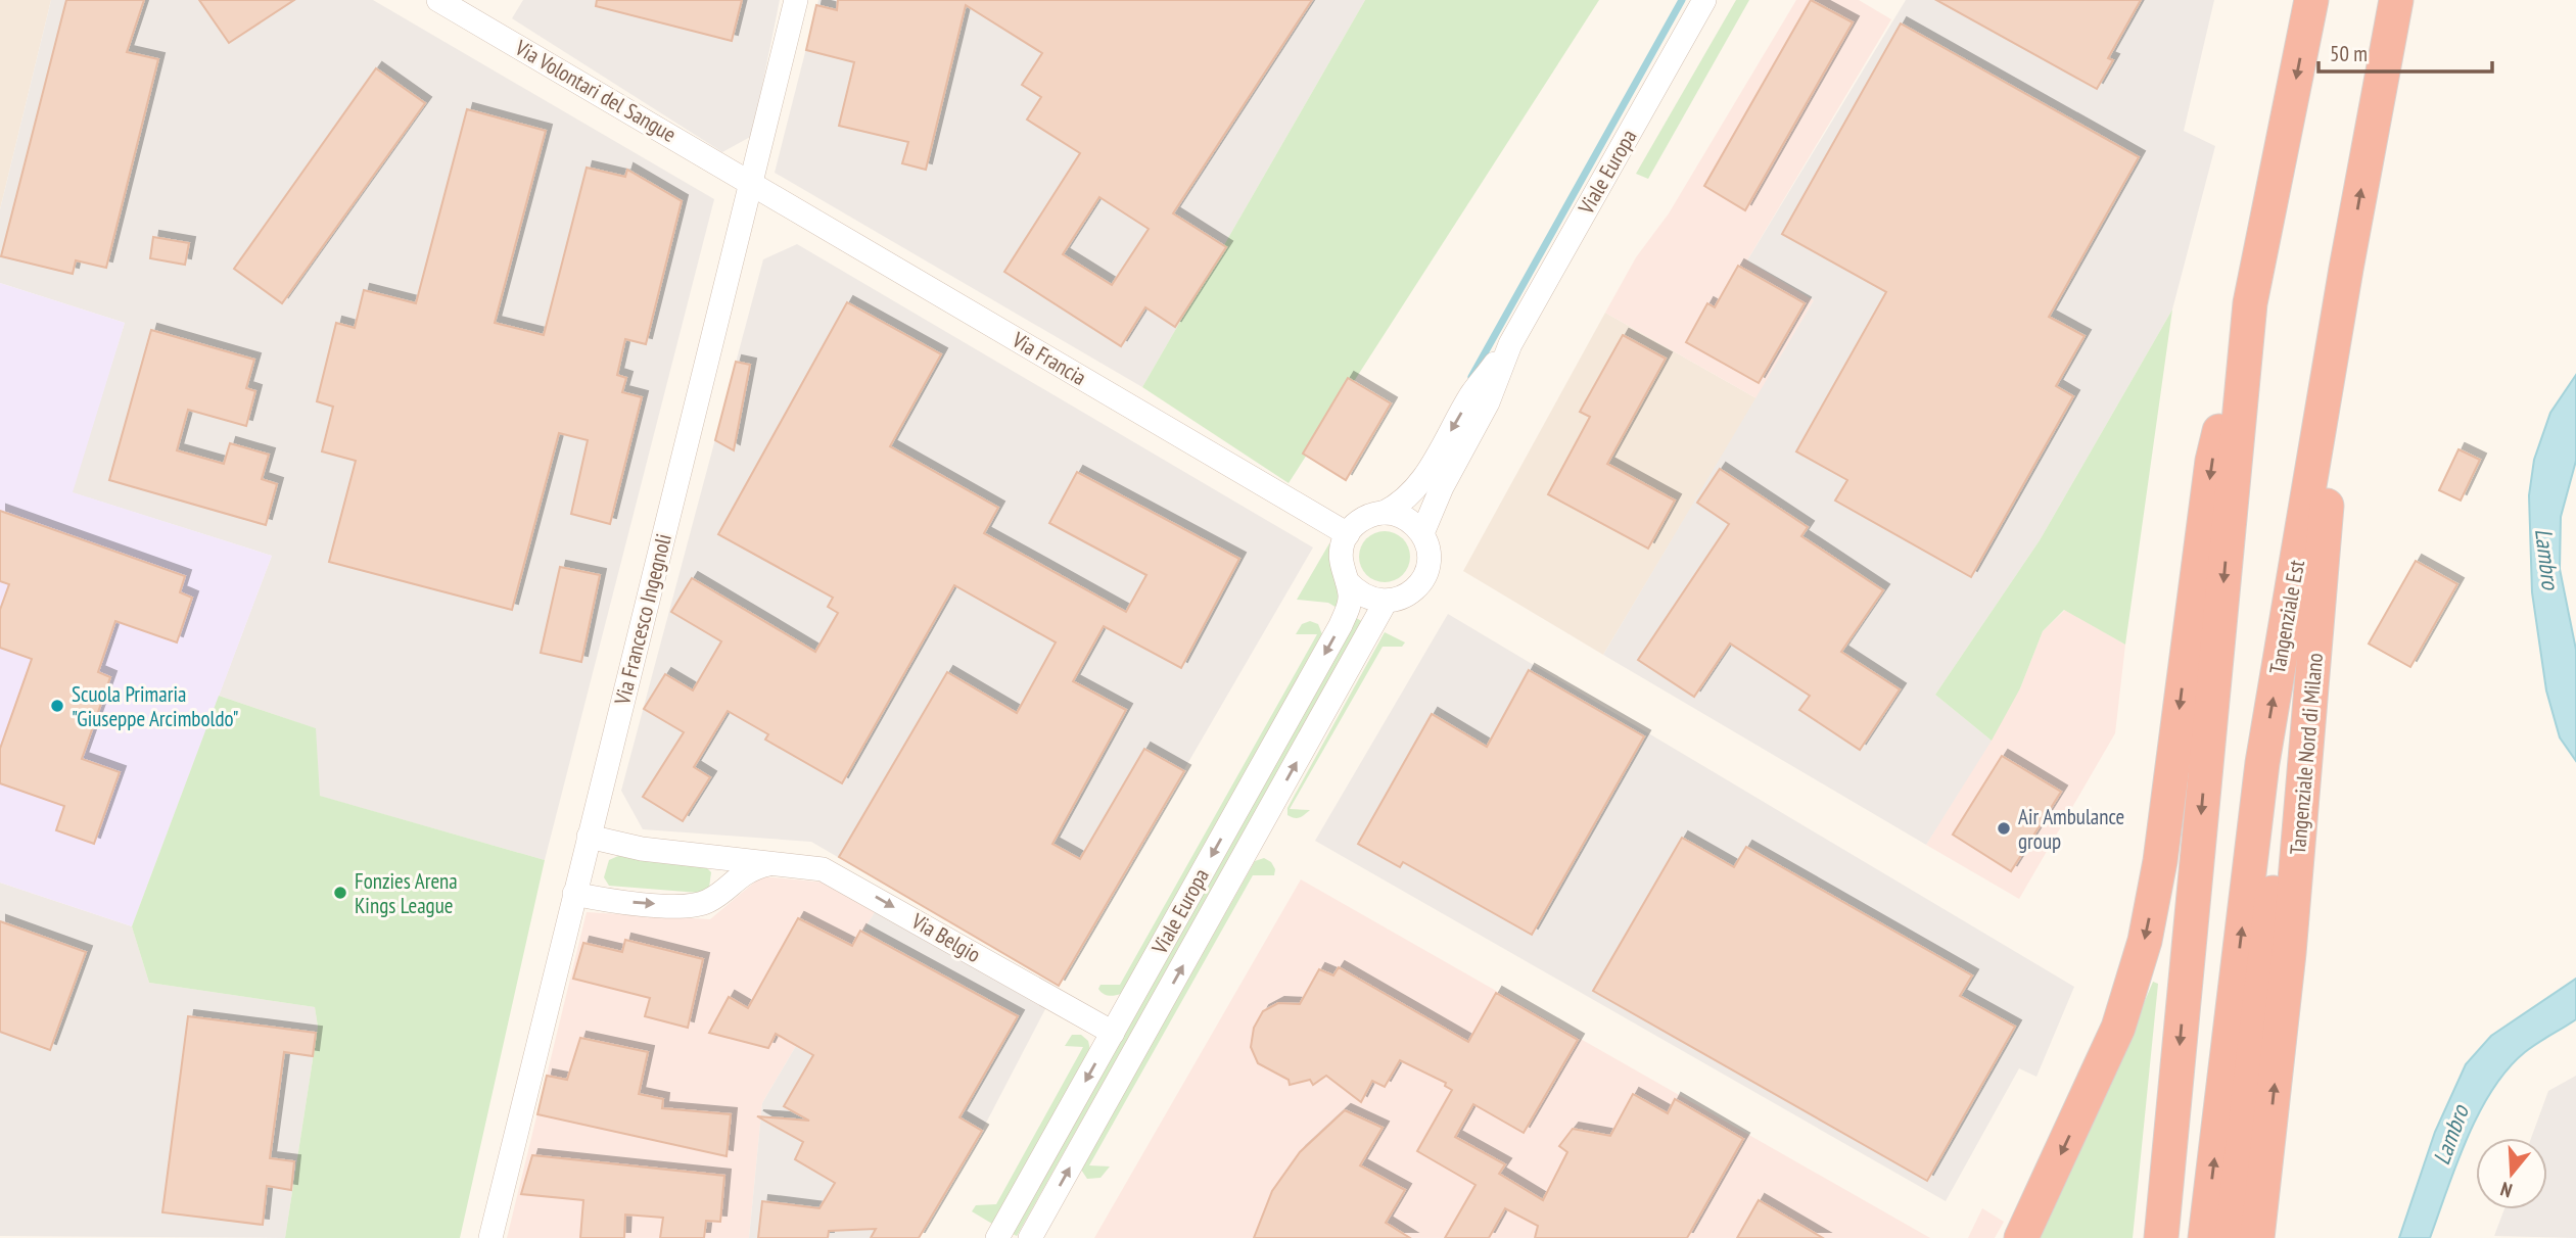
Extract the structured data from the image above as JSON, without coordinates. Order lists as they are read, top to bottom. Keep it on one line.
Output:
{"streets":{"highway":["Tangenziale Est","Tangenziale Nord di Milano"],"street":["Via Volontari del Sangue","Viale Europa","Via Francia","Via Francesco Ingegnoli","Via Belgio"]},"crossings":[["Via Volontari del Sangue","Via Francia"],["Via Volontari del Sangue","Via Francesco Ingegnoli"],["Viale Europa","Via Francia"],["Viale Europa","Via Belgio"],["Via Francia","Via Francesco Ingegnoli"],["Tangenziale Est","Tangenziale Nord di Milano"],["Via Francesco Ingegnoli","Via Belgio"]],"water":["Lambro"],"places":["Scuola Primaria \"Giuseppe Arcimboldo\"","Air Ambulance group","Fonzies Arena Kings League"],"scale_bar":"50 m","north":"bottom"}
